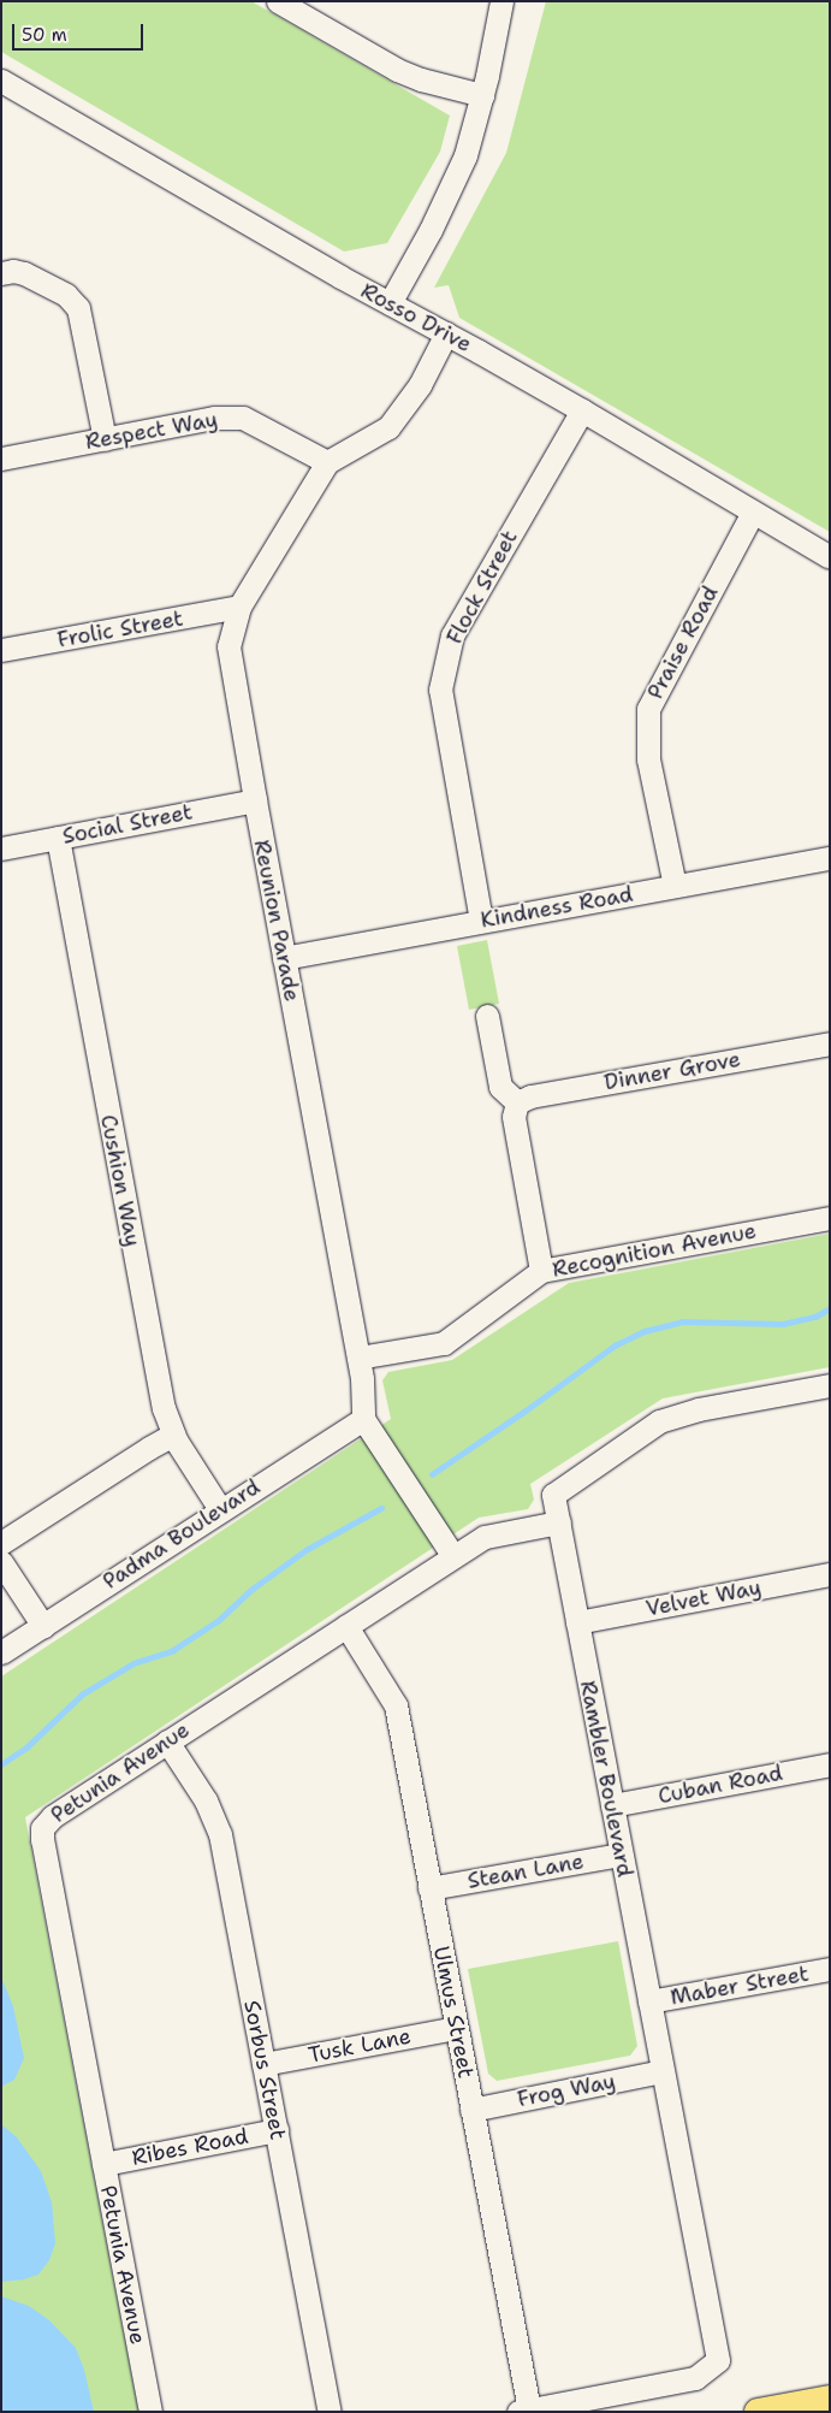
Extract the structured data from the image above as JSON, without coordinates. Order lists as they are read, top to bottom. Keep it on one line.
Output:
{"streets":{"street":["Rosso Drive","Respect Way","Flock Street","Frolic Street","Praise Road","Social Street","Kindness Road","Reunion Parade","Dinner Grove","Cushion Way","Recognition Avenue","Padma Boulevard","Velvet Way","Petunia Avenue","Rambler Boulevard","Cuban Road","Stean Lane","Maber Street","Ulmus Street","Tusk Lane","Sorbus Street","Frog Way","Ribes Road"]},"crossings":[["Rosso Drive","Flock Street"],["Rosso Drive","Praise Road"],["Rosso Drive","Reunion Parade"],["Respect Way","Reunion Parade"],["Flock Street","Kindness Road"],["Frolic Street","Reunion Parade"],["Praise Road","Kindness Road"],["Social Street","Reunion Parade"],["Social Street","Cushion Way"],["Kindness Road","Reunion Parade"],["Reunion Parade","Recognition Avenue"],["Reunion Parade","Padma Boulevard"],["Reunion Parade","Petunia Avenue"],["Cushion Way","Padma Boulevard"],["Velvet Way","Rambler Boulevard"],["Petunia Avenue","Rambler Boulevard"],["Petunia Avenue","Ulmus Street"],["Petunia Avenue","Sorbus Street"],["Petunia Avenue","Ribes Road"],["Rambler Boulevard","Cuban Road"],["Rambler Boulevard","Stean Lane"],["Rambler Boulevard","Maber Street"],["Rambler Boulevard","Ulmus Street"],["Rambler Boulevard","Frog Way"],["Stean Lane","Ulmus Street"],["Ulmus Street","Tusk Lane"],["Ulmus Street","Frog Way"],["Tusk Lane","Sorbus Street"],["Sorbus Street","Ribes Road"]],"scale_bar":"50 m"}
